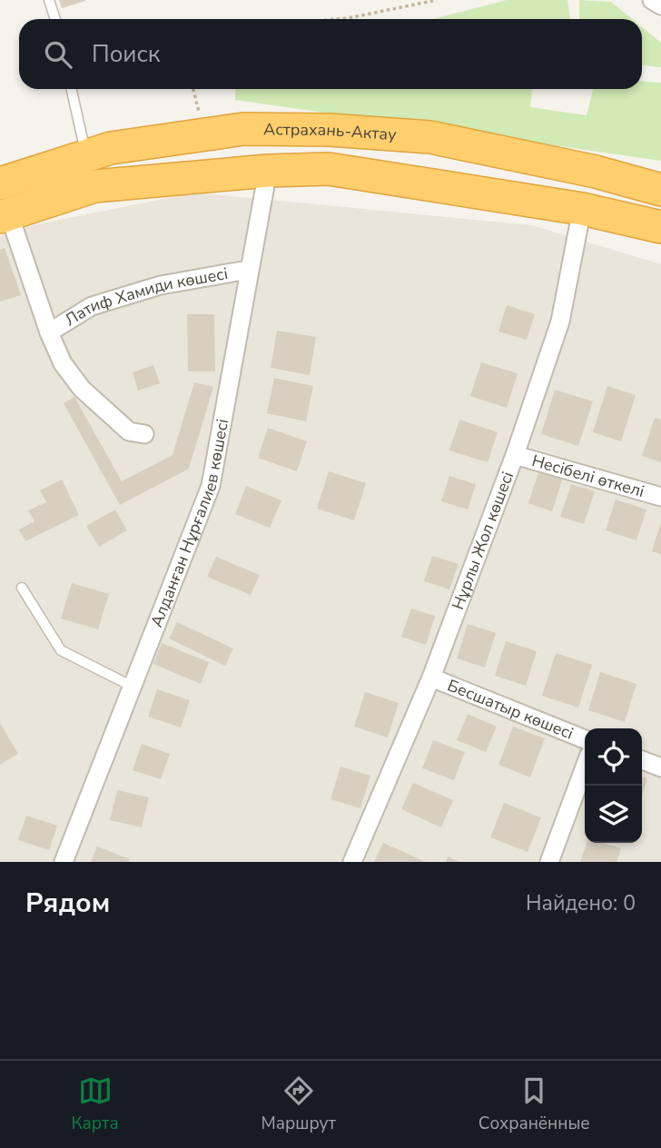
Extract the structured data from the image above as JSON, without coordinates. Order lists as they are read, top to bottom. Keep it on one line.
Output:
{"streets":{"highway":["Астрахань-Актау"],"street":["Латиф Хамиди көшесі","Несібелі өткелі","Алданған Нұрғалиев көшесі","Нұрлы Жол көшесі","Бесшатыр көшесі"]},"crossings":[["Латиф Хамиди көшесі","Алданған Нұрғалиев көшесі"],["Несібелі өткелі","Нұрлы Жол көшесі"],["Нұрлы Жол көшесі","Бесшатыр көшесі"]],"page":{"search":"Поиск","heading":["Рядом","Найдено: 0"],"nav":["Карта","Маршрут","Сохранённые"]}}
